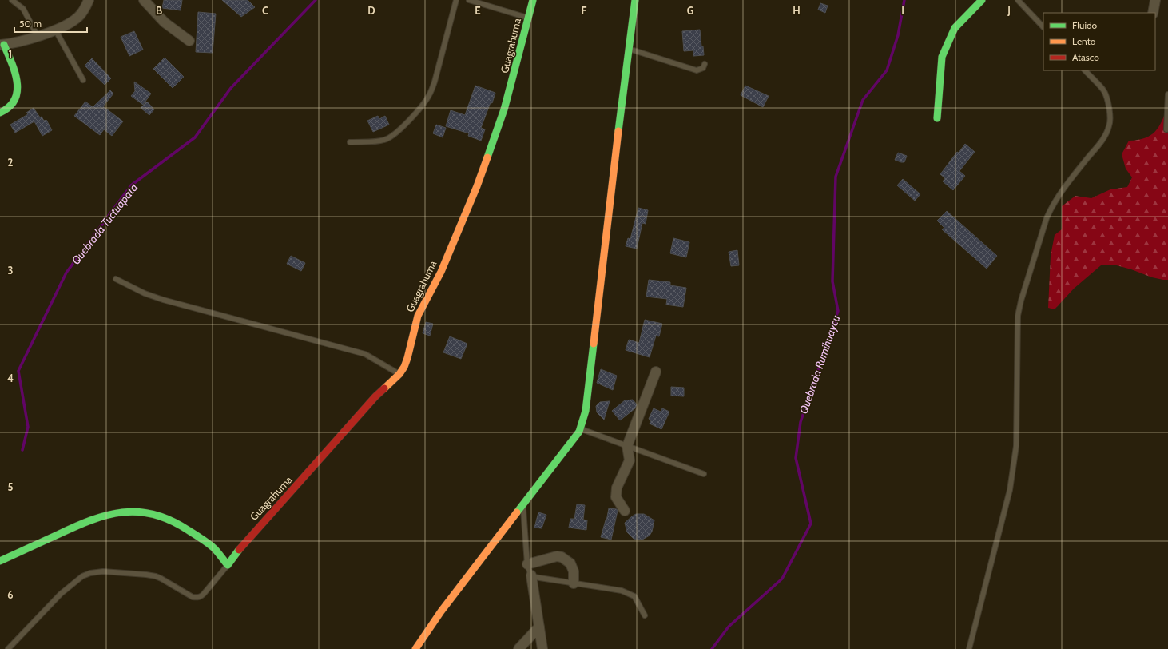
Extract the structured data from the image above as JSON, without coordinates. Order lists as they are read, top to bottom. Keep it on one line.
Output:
{"streets":{"street":["Guagrahuma"]},"water":["Quebrada Tuctuapata","Quebrada Rumihuaycu"],"legend":["Fluido","Lento","Atasco"],"scale_bar":"50 m","grid":{"columns":["B","C","D","E","F","G","H","I","J"],"rows":["1","2","3","4","5","6"]}}
